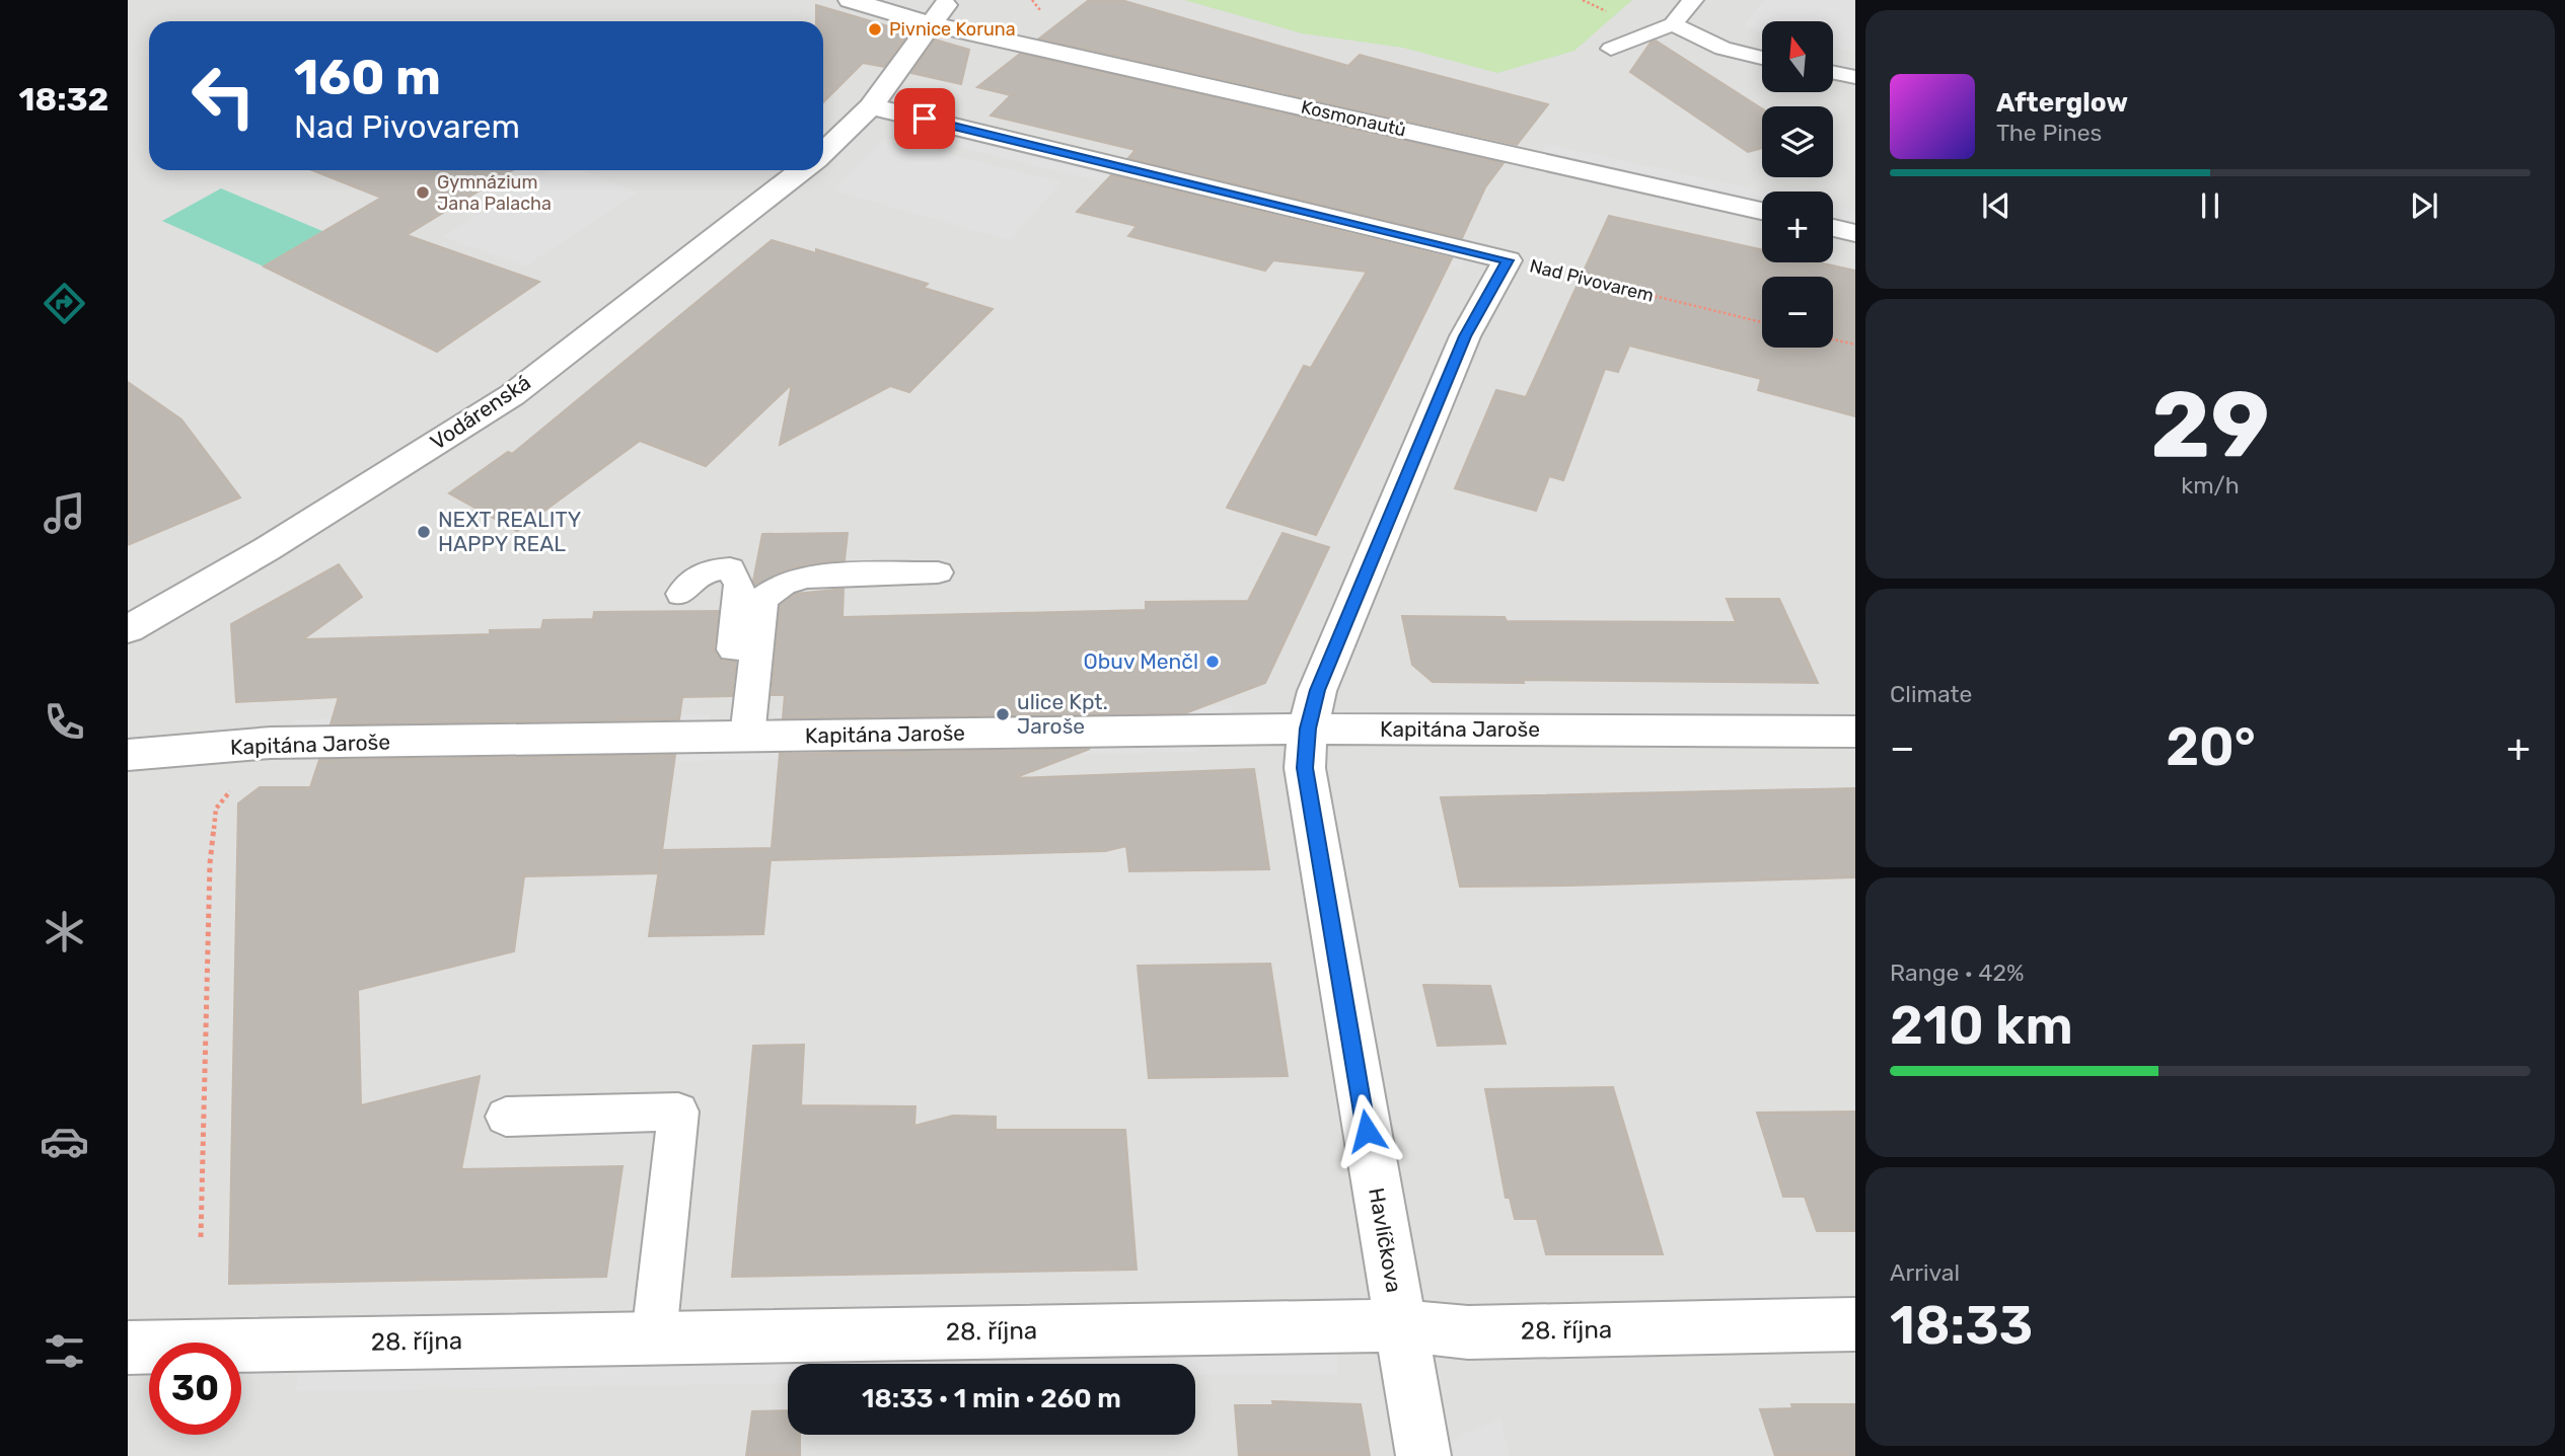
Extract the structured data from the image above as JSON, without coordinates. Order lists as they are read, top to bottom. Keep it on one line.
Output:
{"streets":{"street":["Kosmonautů","Nad Pivovarem","Vodárenská","Kapitána Jaroše","Havlíčkova","28. října"]},"crossings":[["Nad Pivovarem","Havlíčkova"],["Kapitána Jaroše","Havlíčkova"],["Havlíčkova","28. října"]],"places":["Pivnice Koruna","Gymnázium Jana Palacha","NEXT REALITY HAPPY REAL","Obuv Menčl","ulice Kpt. Jaroše"],"north":"top","page":{"tabs":"18:32","map_buttons":["+","−"],"turn":["160 m","Nad Pivovarem"],"song":["Afterglow","The Pines"],"tile":[["29","km/h"],"Climate",["Range · 42%","210 km"],["Arrival","18:33"]],"heat":["−","20°","+"],"limit":"30","trip":"18:33 · 1 min · 260 m"}}
